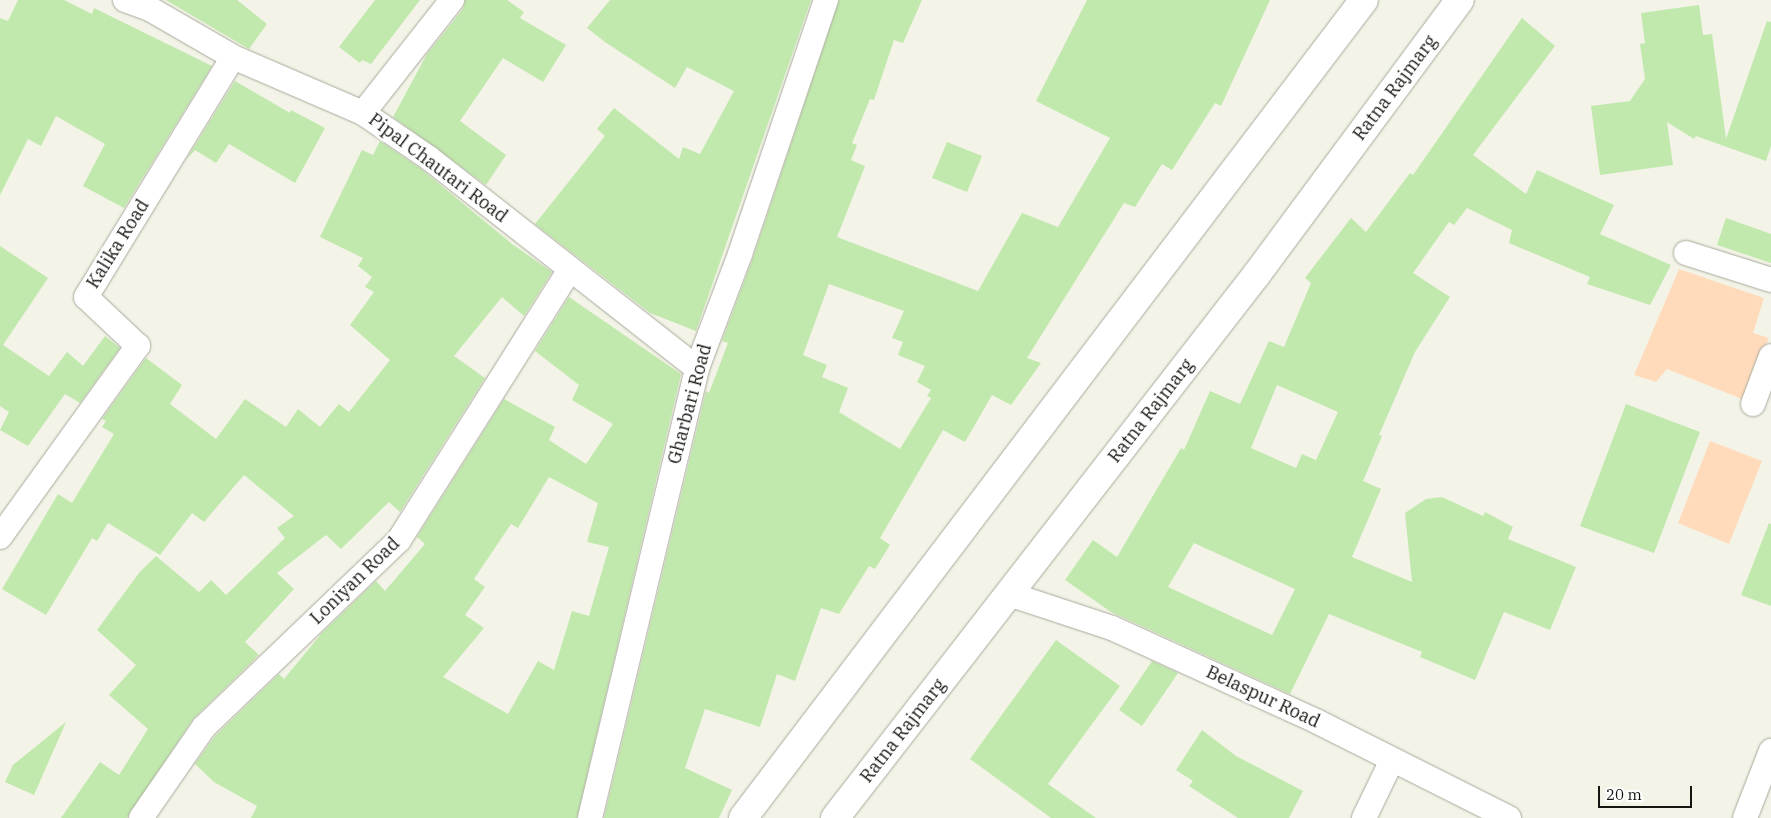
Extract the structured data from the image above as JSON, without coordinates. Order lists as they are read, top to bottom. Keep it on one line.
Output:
{"streets":{"highway":["Ratna Rajmarg"],"street":["Pipal Chautari Road","Kalika Road","Gharbari Road","Loniyan Road","Belaspur Road"]},"crossings":[["Ratna Rajmarg","Belaspur Road"],["Pipal Chautari Road","Kalika Road"],["Pipal Chautari Road","Gharbari Road"],["Pipal Chautari Road","Loniyan Road"]],"scale_bar":"20 m"}
